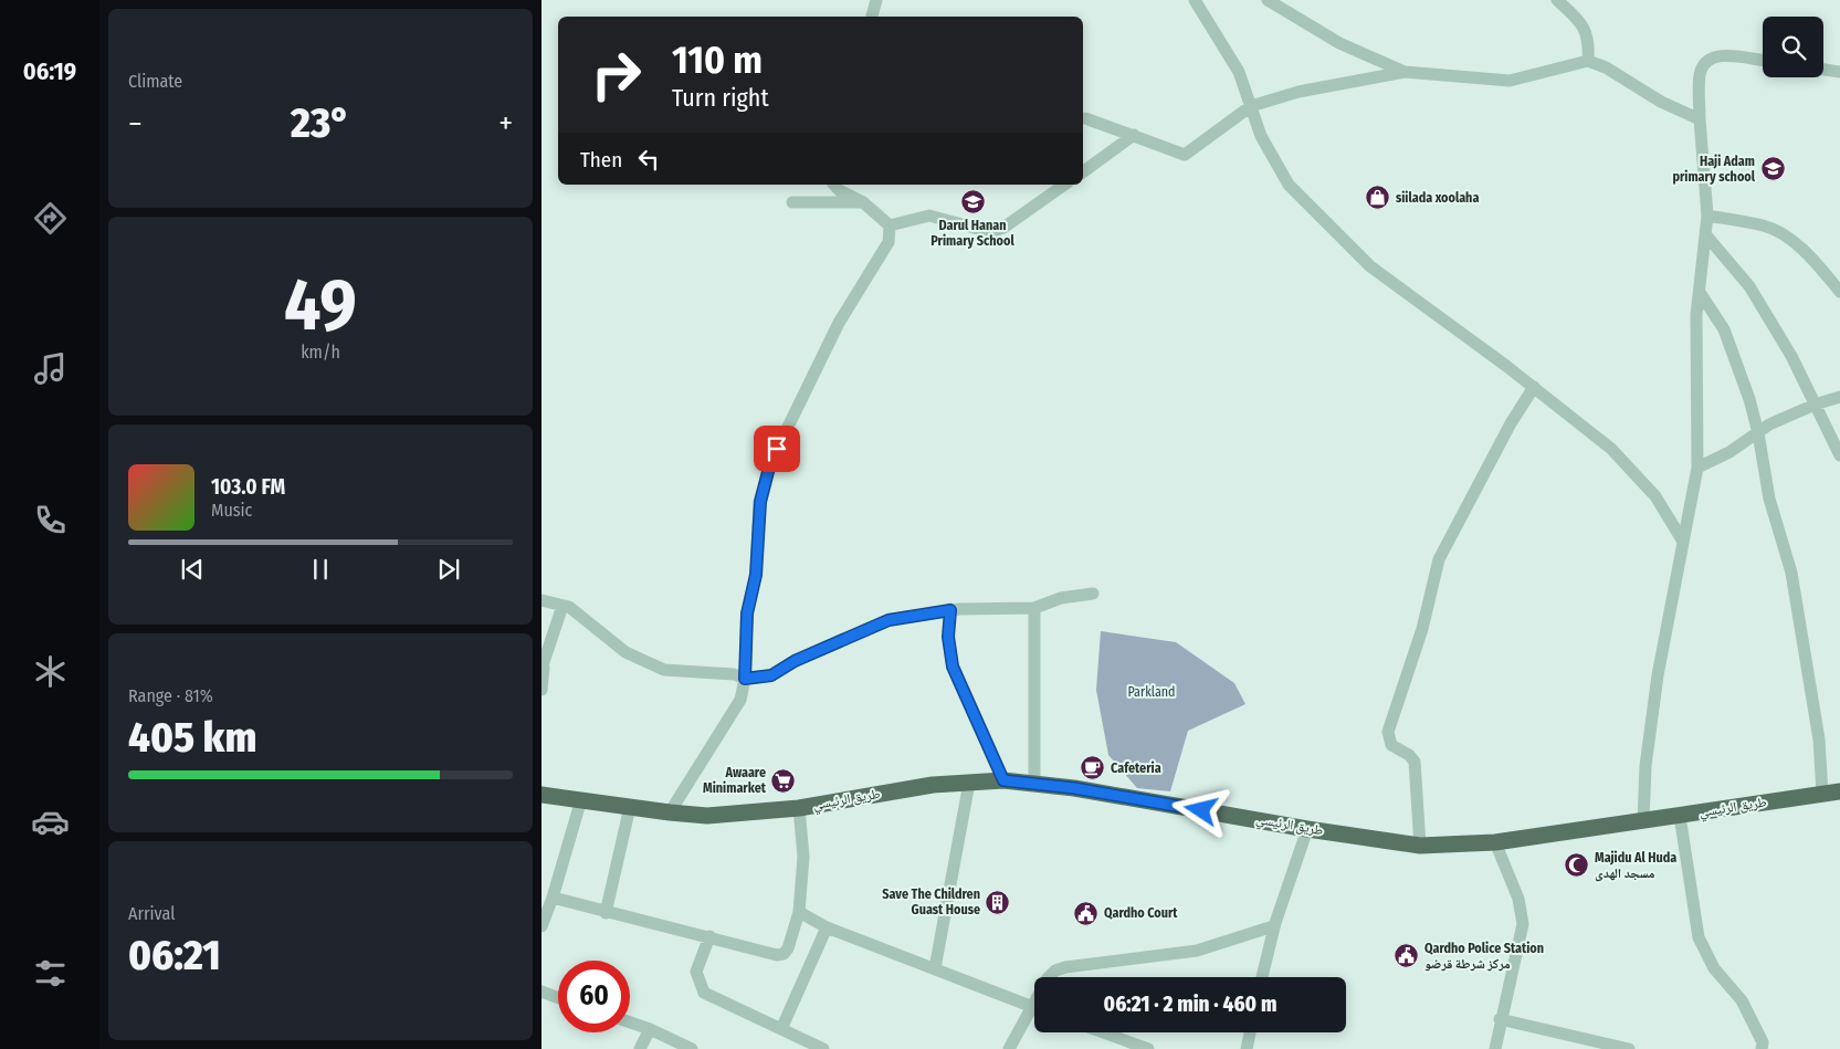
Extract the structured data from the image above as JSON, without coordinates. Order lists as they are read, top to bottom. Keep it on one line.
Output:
{"streets":{"main road":["طريق الرئيسي"]},"parks":["Parkland"],"places":{"school or university":["Haji Adam primary school","Darul Hanan Primary School"],"shop":["siilada xoolaha"],"cafe":["Cafeteria"],"supermarket":["Awaare Minimarket"],"mosque":["Majidu Al Huda مسجد الهدى"],"building":["Save The Children Guast House"],"public building":["Qardho Court","Qardho Police Station مركز شرطة قرضو"]},"page":{"tabs":"06:19","tile":["Climate",["49","km/h"],["Range · 81%","405 km"],["Arrival","06:21"]],"turn":["110 m","Turn right"],"heat":["−","23°","+"],"then":"Then","song":["103.0 FM","Music"],"limit":"60","trip":"06:21 · 2 min · 460 m"}}
